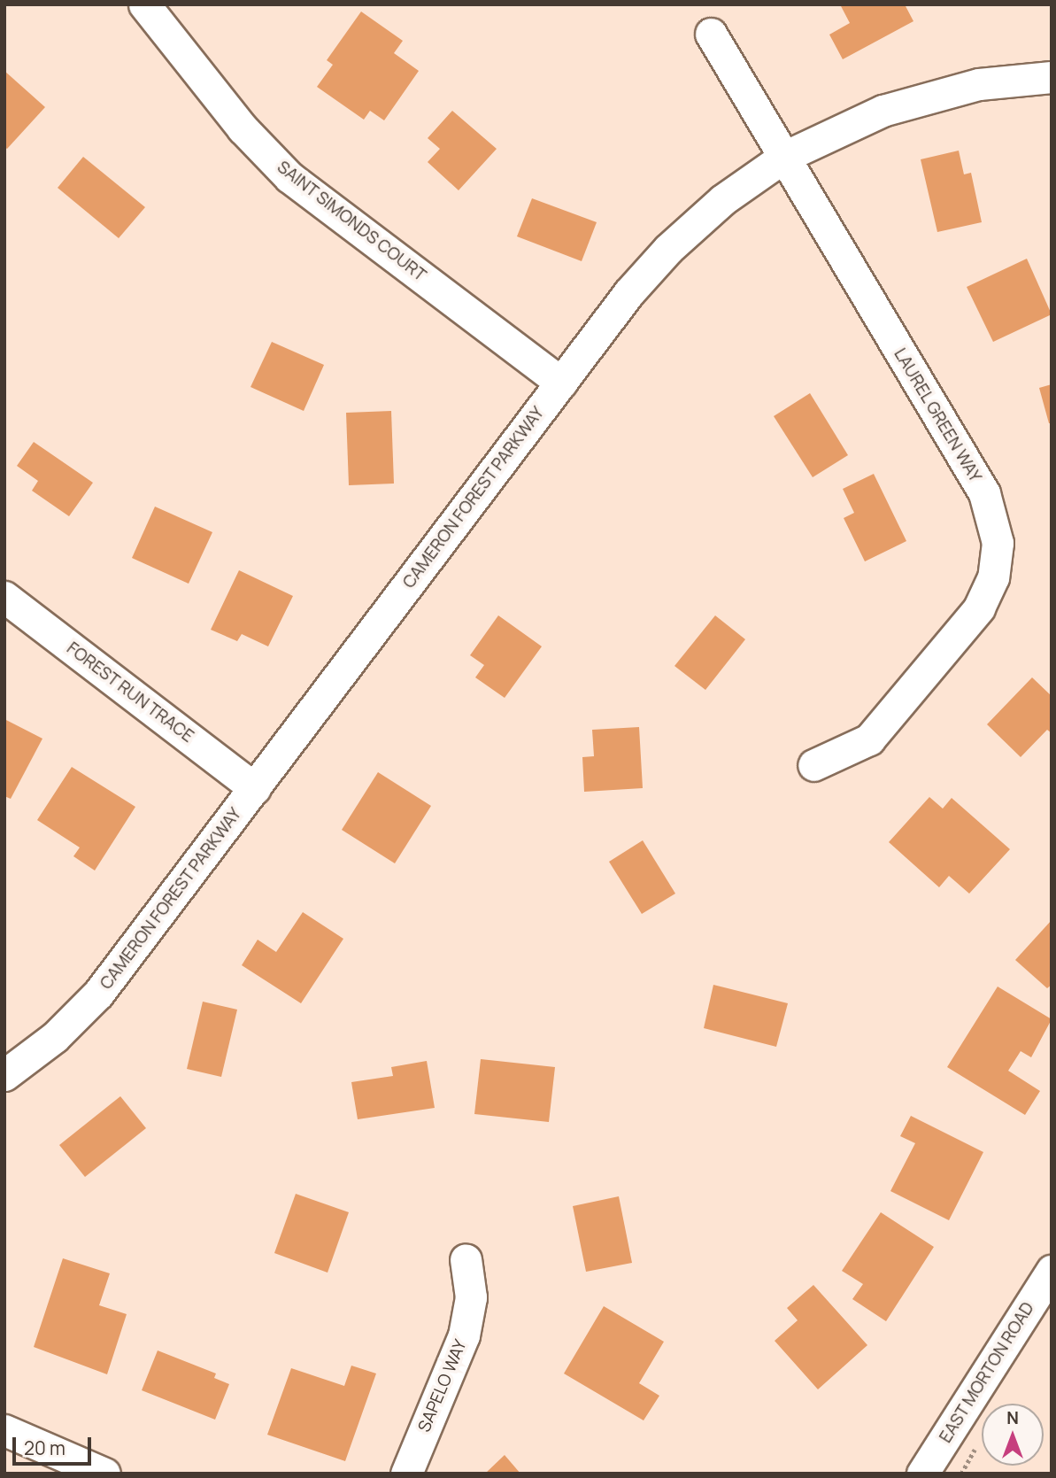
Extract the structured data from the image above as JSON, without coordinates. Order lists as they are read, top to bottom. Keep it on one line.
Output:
{"streets":{"street":["SAINT SIMONDS COURT","LAUREL GREEN WAY","CAMERON FOREST PARKWAY","FOREST RUN TRACE","EAST MORTON ROAD","SAPELO WAY"]},"crossings":[["SAINT SIMONDS COURT","CAMERON FOREST PARKWAY"],["LAUREL GREEN WAY","CAMERON FOREST PARKWAY"],["CAMERON FOREST PARKWAY","FOREST RUN TRACE"]],"scale_bar":"20 m","north":"top"}
